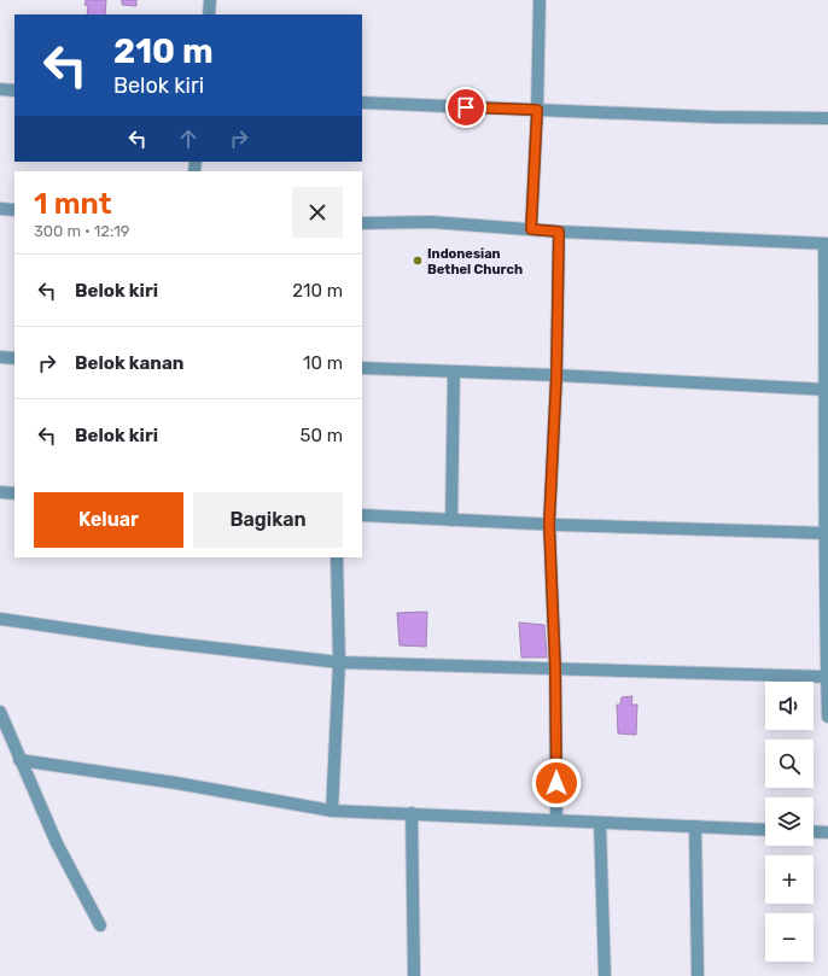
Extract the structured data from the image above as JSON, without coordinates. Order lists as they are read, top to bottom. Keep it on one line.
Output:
{"places":["Indonesian Bethel Church"],"page":{"turn":["210 m","Belok kiri"],"heading":["1 mnt","300 m · 12:19"],"list":[{"name":"Belok kiri","value":"210 m"},{"name":"Belok kanan","value":"10 m"},{"name":"Belok kiri","value":"50 m"}],"buttons":["Keluar","Bagikan"],"map_buttons":["+","−"]}}
